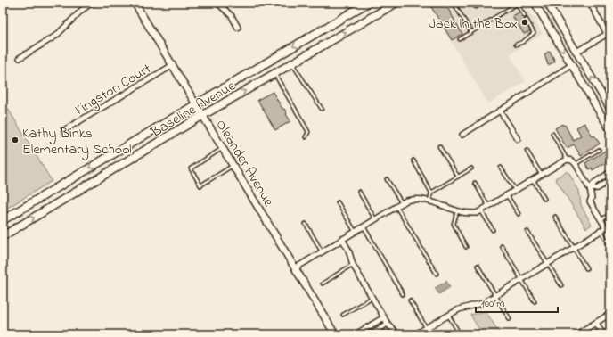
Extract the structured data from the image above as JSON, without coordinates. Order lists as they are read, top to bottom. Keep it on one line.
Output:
{"streets":{"main road":["Baseline Avenue"],"street":["Kingston Court","Oleander Avenue"]},"crossings":[["Kingston Court","Oleander Avenue"],["Baseline Avenue","Oleander Avenue"]],"places":["Jack in the Box","Kathy Binks Elementary School"],"scale_bar":"100 m"}
